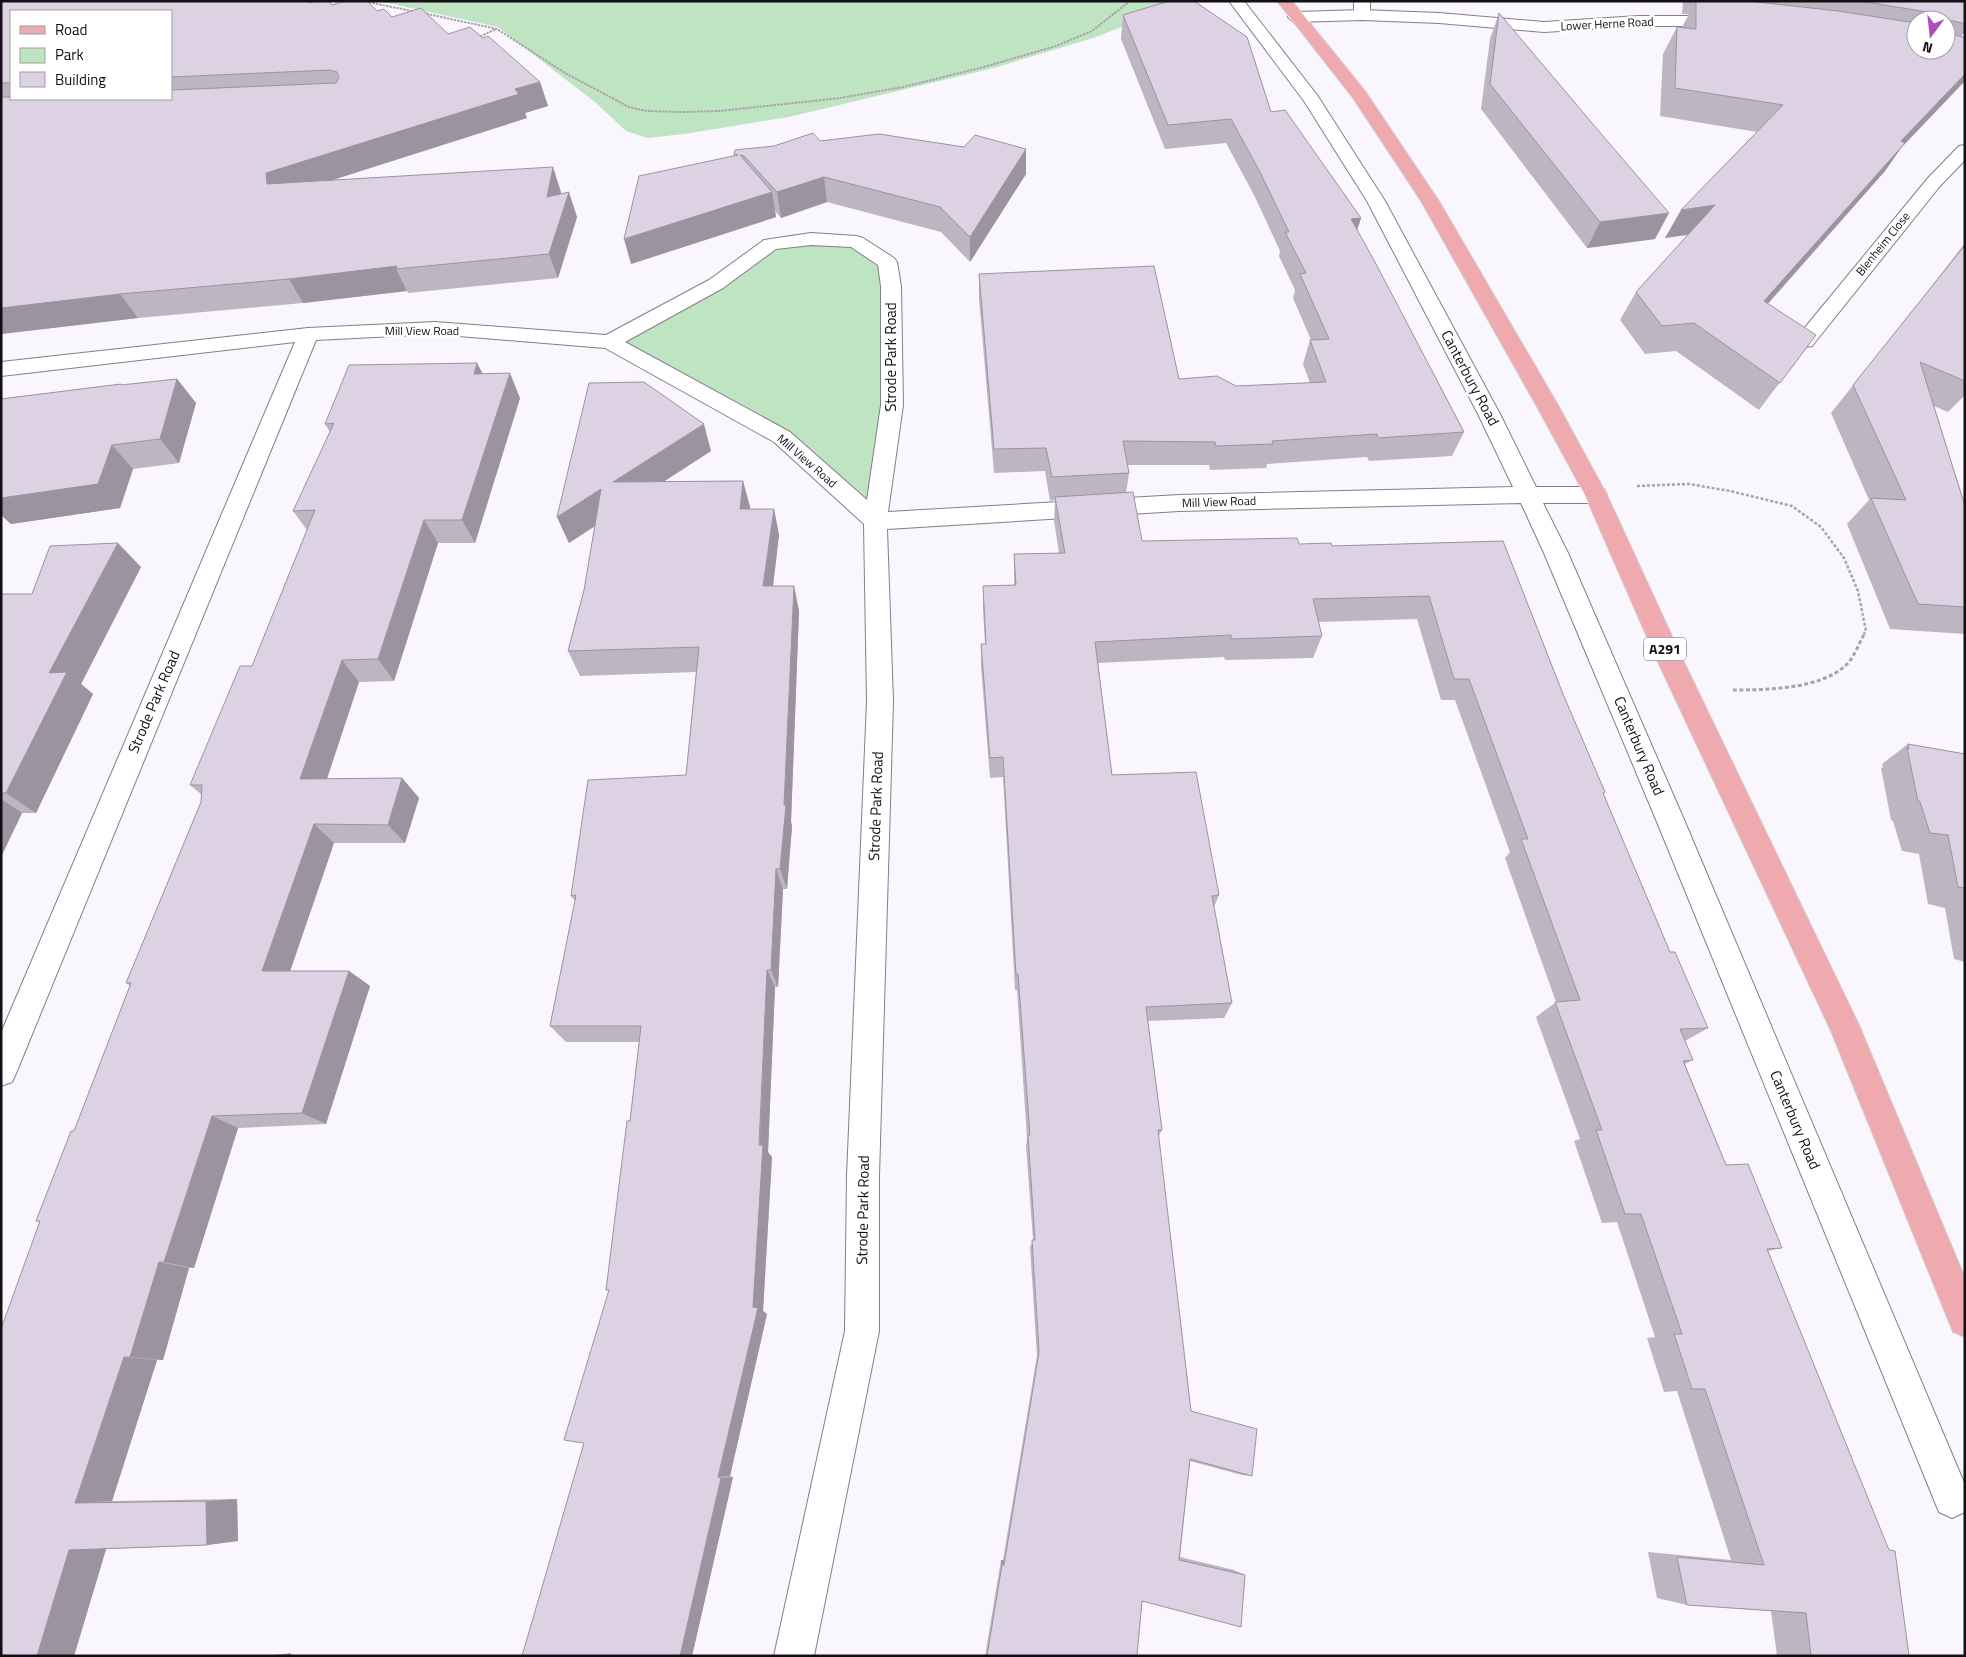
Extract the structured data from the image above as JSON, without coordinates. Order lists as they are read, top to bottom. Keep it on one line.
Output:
{"streets":{"main road":["A291"],"street":["Lower Herne Road","Blenheim Close","Mill View Road","Strode Park Road","Canterbury Road"]},"crossings":[["Lower Herne Road","A291"],["Mill View Road","Strode Park Road"],["Mill View Road","Canterbury Road"],["Mill View Road","A291"]],"legend":["Road","Park","Building"],"north":"bottom"}
